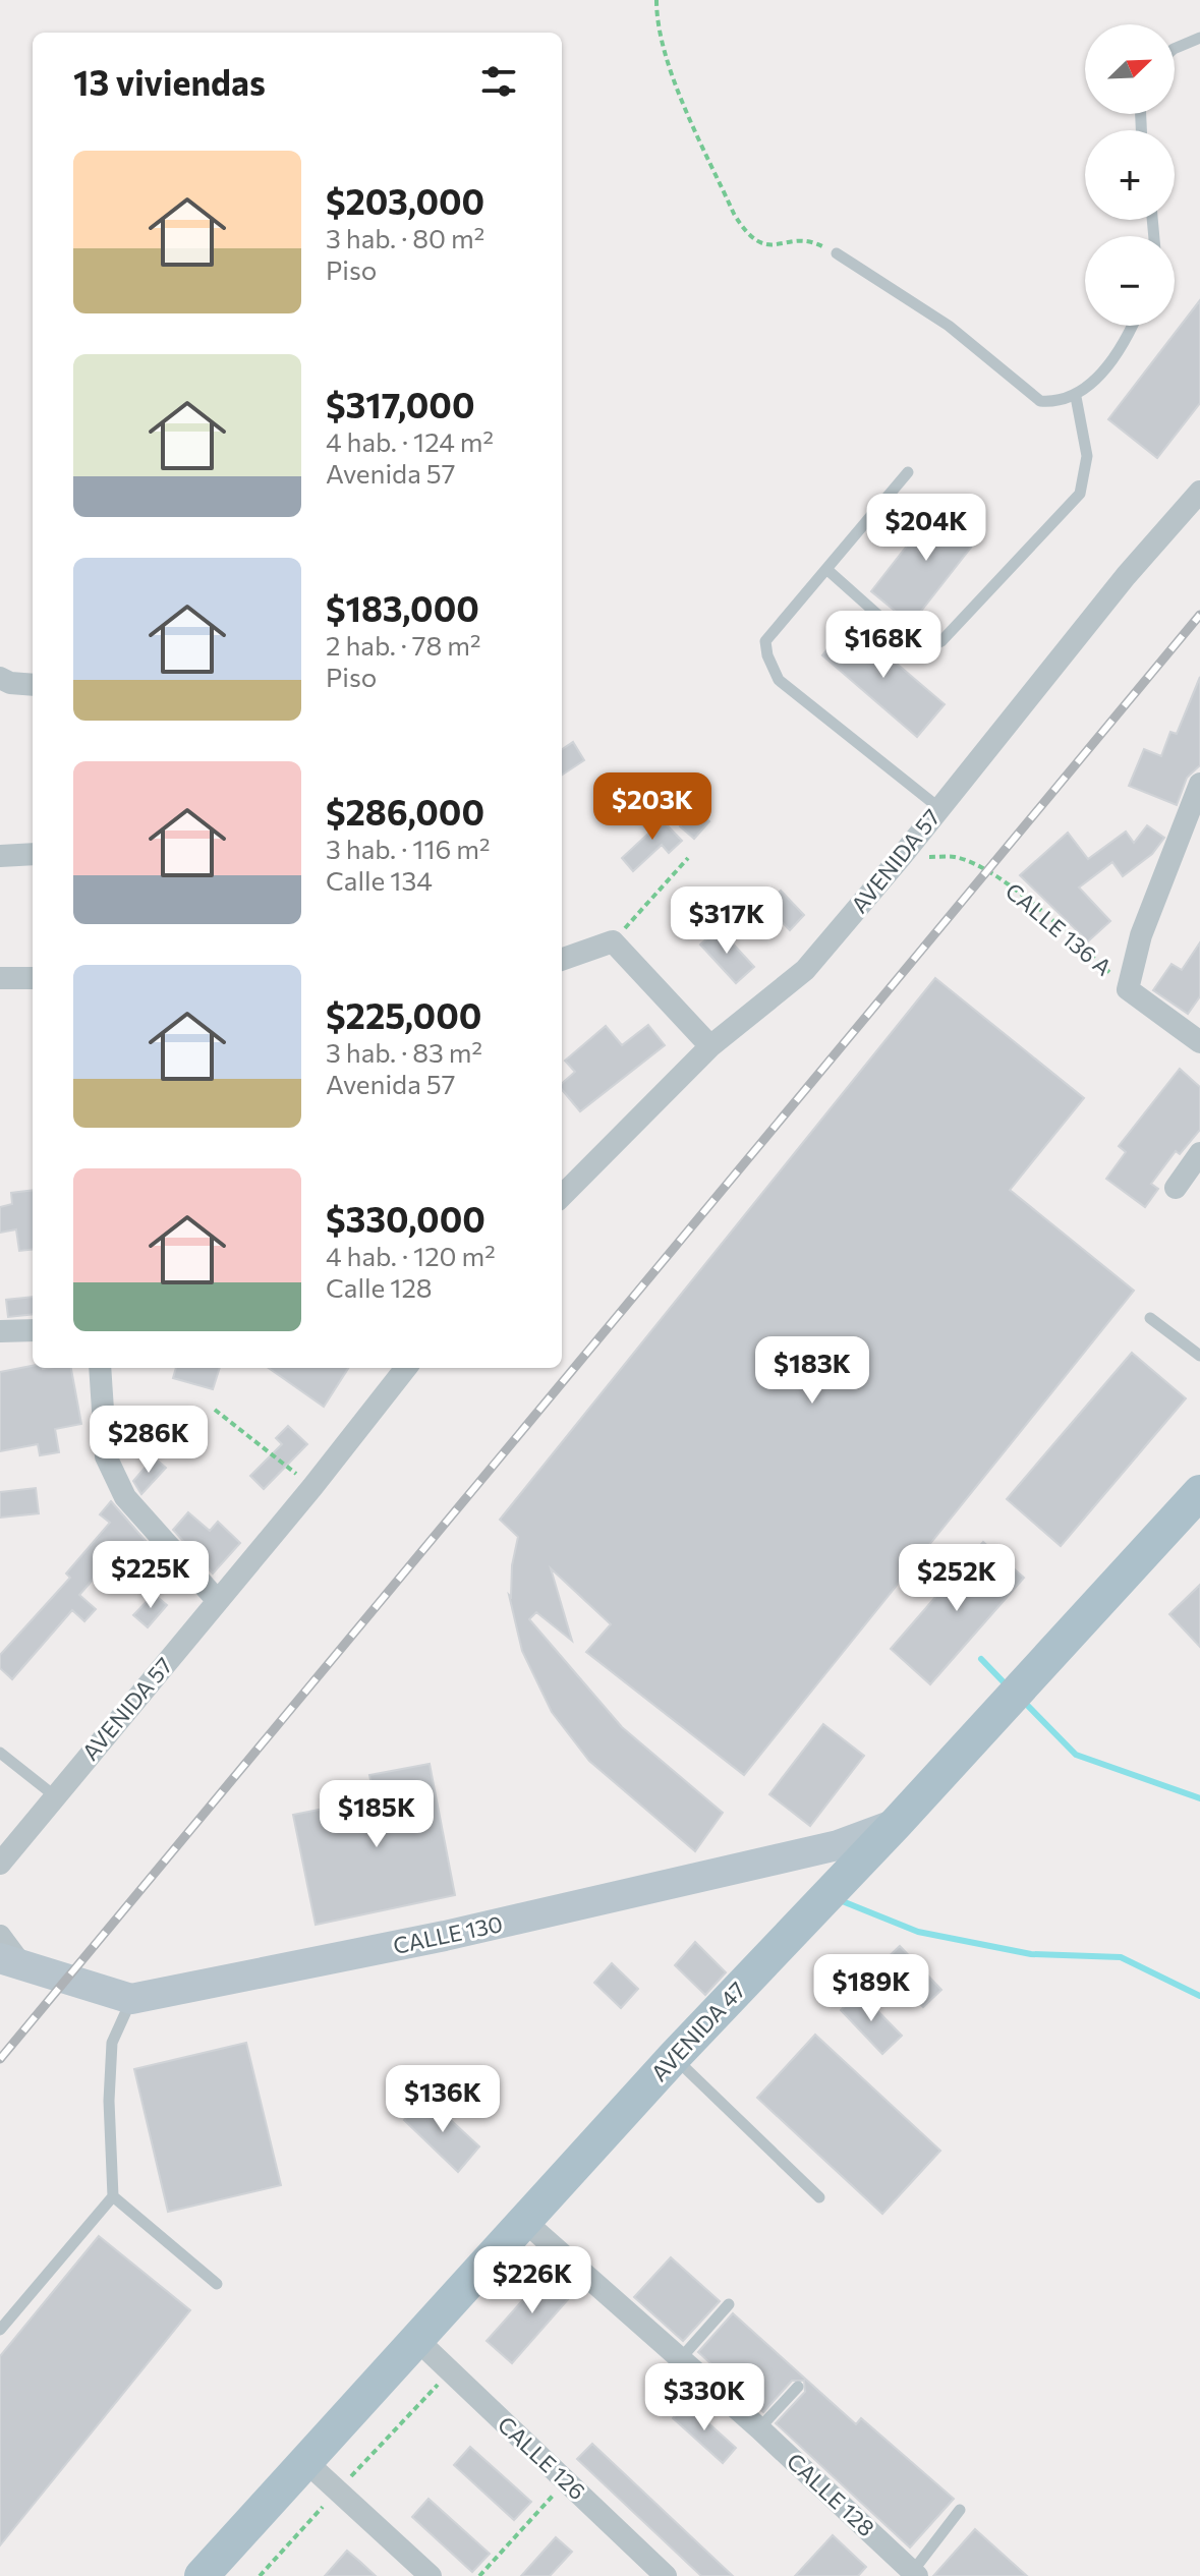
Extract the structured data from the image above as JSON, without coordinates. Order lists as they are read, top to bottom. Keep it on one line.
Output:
{"streets":{"main road":["CALLE 130","AVENIDA 47"],"street":["AVENIDA 57","CALLE 136 A","CALLE 126","CALLE 128"]},"crossings":[["AVENIDA 57","CALLE 136 A"],["CALLE 130","AVENIDA 47"],["AVENIDA 47","CALLE 126"],["AVENIDA 47","CALLE 128"]],"north":"top right","page":{"map_buttons":["+","−"],"heading":"13 viviendas","list":[{"name":"$203,000","note":"3 hab. · 80 m² · Piso"},{"name":"$317,000","note":"4 hab. · 124 m² · Avenida 57"},{"name":"$183,000","note":"2 hab. · 78 m² · Piso"},{"name":"$286,000","note":"3 hab. · 116 m² · Calle 134"},{"name":"$225,000","note":"3 hab. · 83 m² · Avenida 57"},{"name":"$330,000","note":"4 hab. · 120 m² · Calle 128"}],"price":["$204K","$168K","$203K","$317K","$183K","$286K","$225K","$252K","$185K","$189K","$136K","$226K","$330K"]}}
